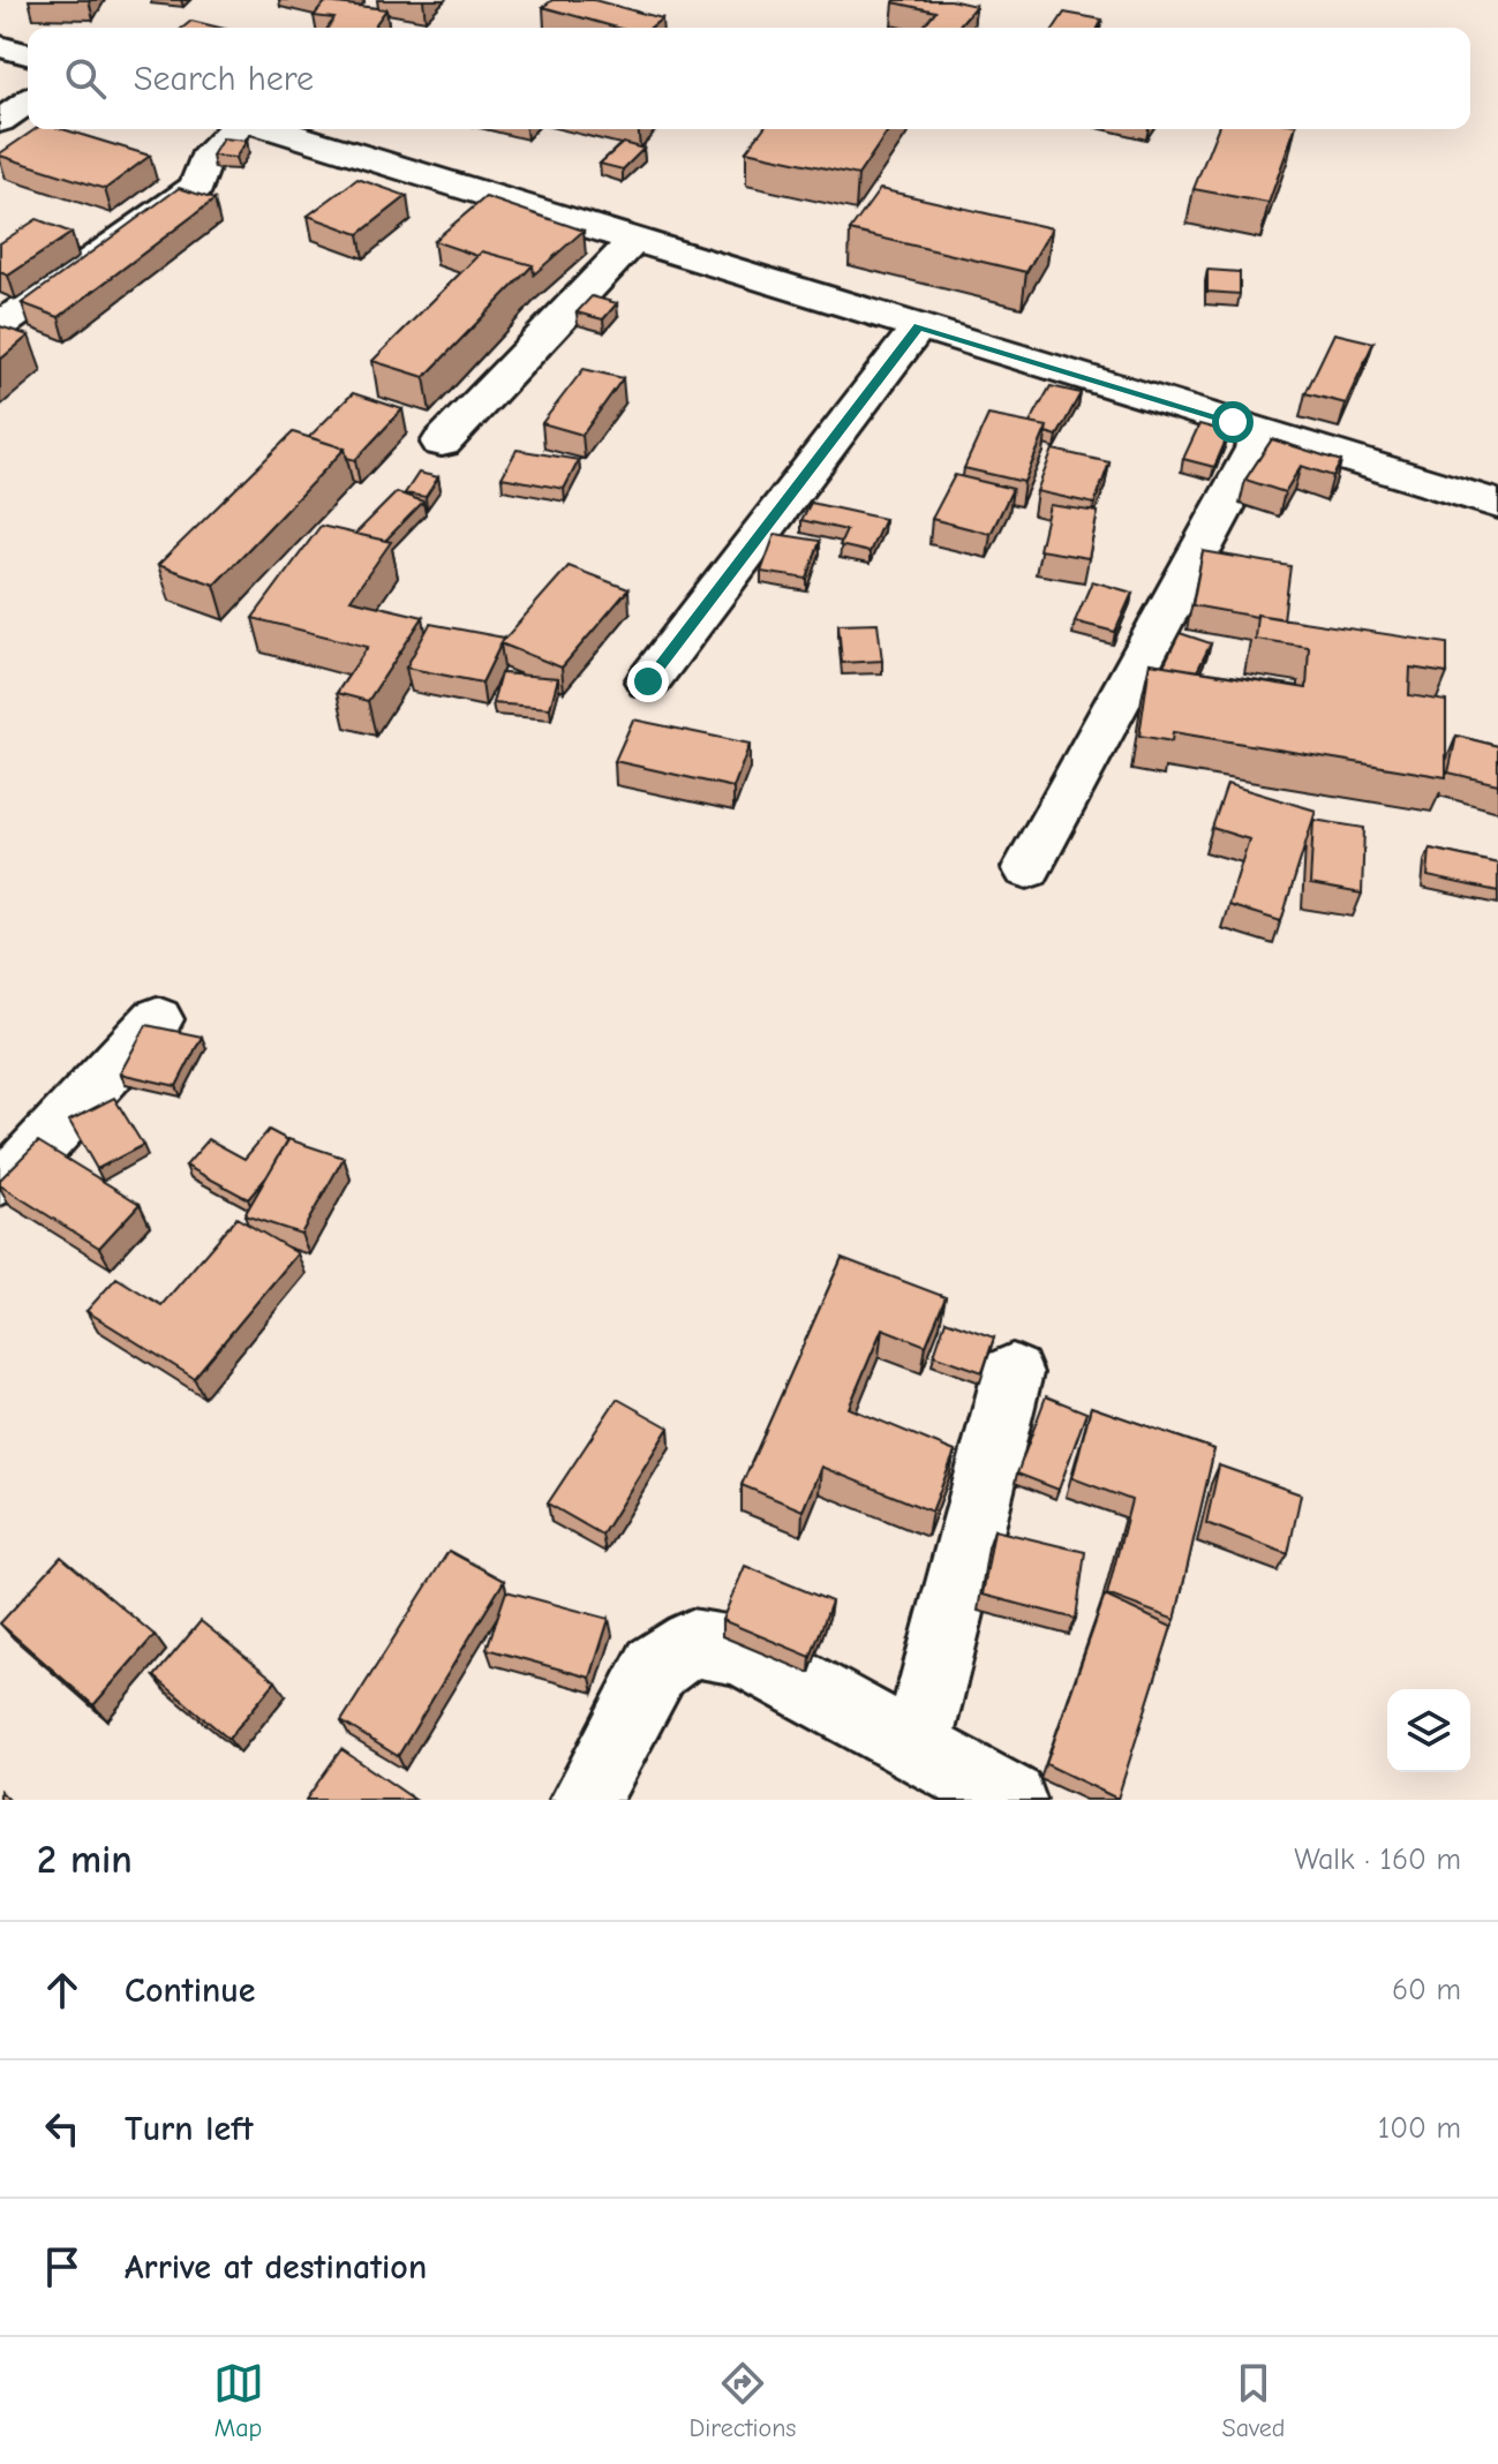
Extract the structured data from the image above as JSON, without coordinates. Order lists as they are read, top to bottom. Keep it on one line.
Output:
{"page":{"search":"Search here","heading":["2 min","Walk · 160 m"],"list":[["Continue","60 m"],["Turn left","100 m"],"Arrive at destination"],"nav":["Map","Directions","Saved"]}}
